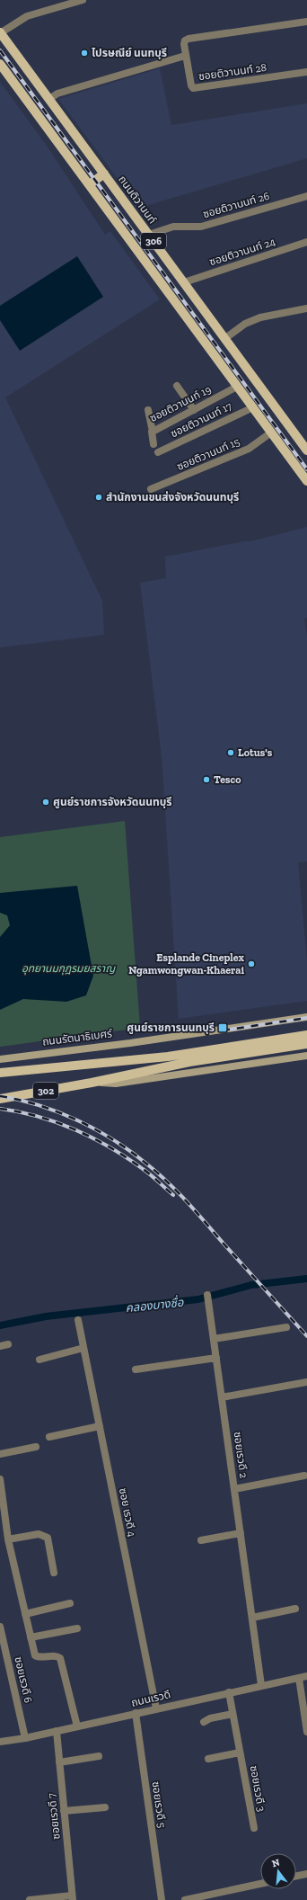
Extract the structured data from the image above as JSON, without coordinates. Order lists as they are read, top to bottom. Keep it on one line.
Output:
{"streets":{"main road":["ถนนติวานนท์","306","ถนนรัตนาธิเบศร์","302"],"street":["ซอยติวานนท์ 28","ซอยติวานนท์ 26","ซอยติวานนท์ 24","ซอยติวานนท์ 19","ซอยติวานนท์ 17","ซอยติวานนท์ 15","ซอยเรวดี 2","ซอย เรวดี 4","ซอยเรวดี 6","ถนนเรวดี","ซอยเรวดี 3","ซอยเรวดี 5","ซอยเรวดี 7"]},"crossings":[["ถนนติวานนท์","ซอยติวานนท์ 26"],["ถนนติวานนท์","ซอยติวานนท์ 24"],["306","ซอยติวานนท์ 19"],["306","ซอยติวานนท์ 17"],["306","ซอยติวานนท์ 15"],["ซอยเรวดี 2","ถนนเรวดี"],["ซอย เรวดี 4","ถนนเรวดี"],["ซอยเรวดี 6","ถนนเรวดี"],["ถนนเรวดี","ซอยเรวดี 3"],["ถนนเรวดี","ซอยเรวดี 5"],["ถนนเรวดี","ซอยเรวดี 7"]],"water":["คลองบางซื่อ"],"parks":["อุทยานมกุฎรมยสราญ"],"places":{"other":["ไปรษณีย์ นนทบุรี","สำนักงานขนส่งจังหวัดนนทบุรี","Lotus's","Tesco","ศูนย์ราชการจังหวัดนนทบุรี","Esplande Cineplex Ngamwongwan-Khaerai"],"transit":["ศูนย์ราชการนนทบุรี"]},"north":"top"}
